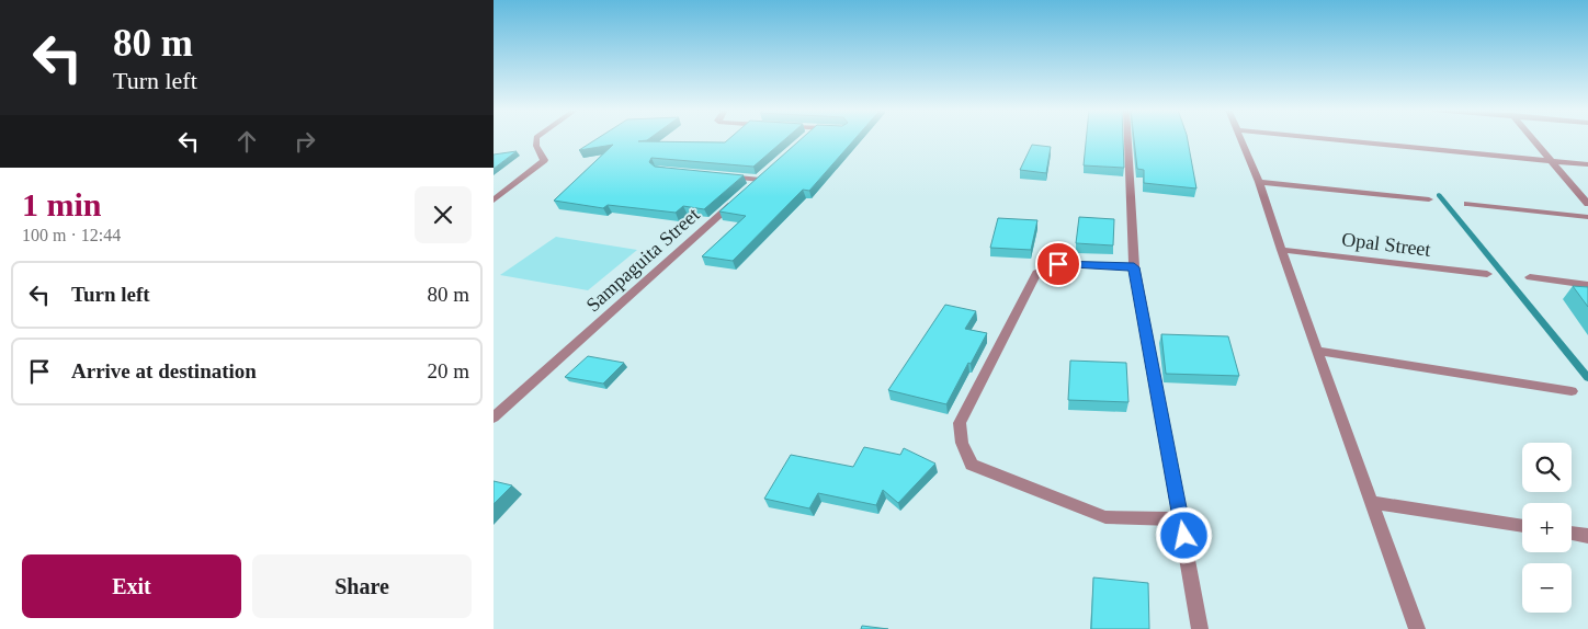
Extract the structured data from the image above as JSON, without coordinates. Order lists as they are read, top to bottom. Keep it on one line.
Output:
{"streets":{"street":["Opal Street","Sampaguita Street"]},"page":{"turn":["80 m","Turn left"],"heading":["1 min","100 m · 12:44"],"list":[{"name":"Turn left","value":"80 m"},{"name":"Arrive at destination","value":"20 m"}],"map_buttons":["+","−"],"buttons":["Exit","Share"]}}
